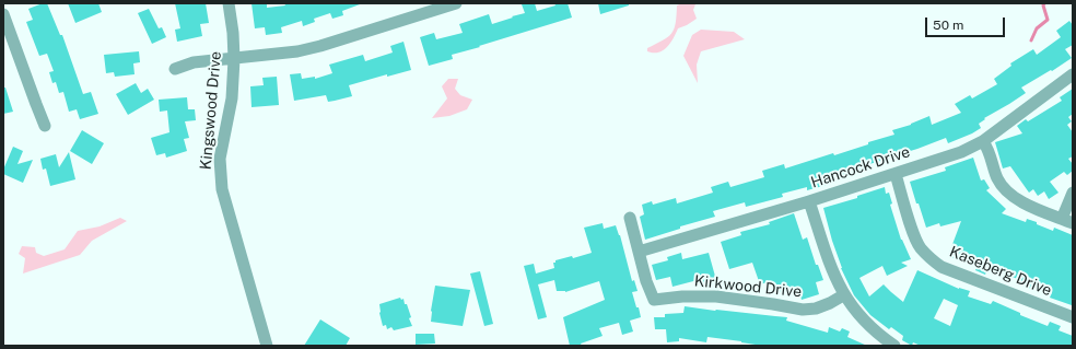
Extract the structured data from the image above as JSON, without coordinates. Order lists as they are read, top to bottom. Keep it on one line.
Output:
{"streets":{"street":["Kingswood Drive","Hancock Drive","Kaseberg Drive","Kirkwood Drive"]},"crossings":[["Hancock Drive","Kaseberg Drive"],["Hancock Drive","Kirkwood Drive"]],"scale_bar":"50 m"}
